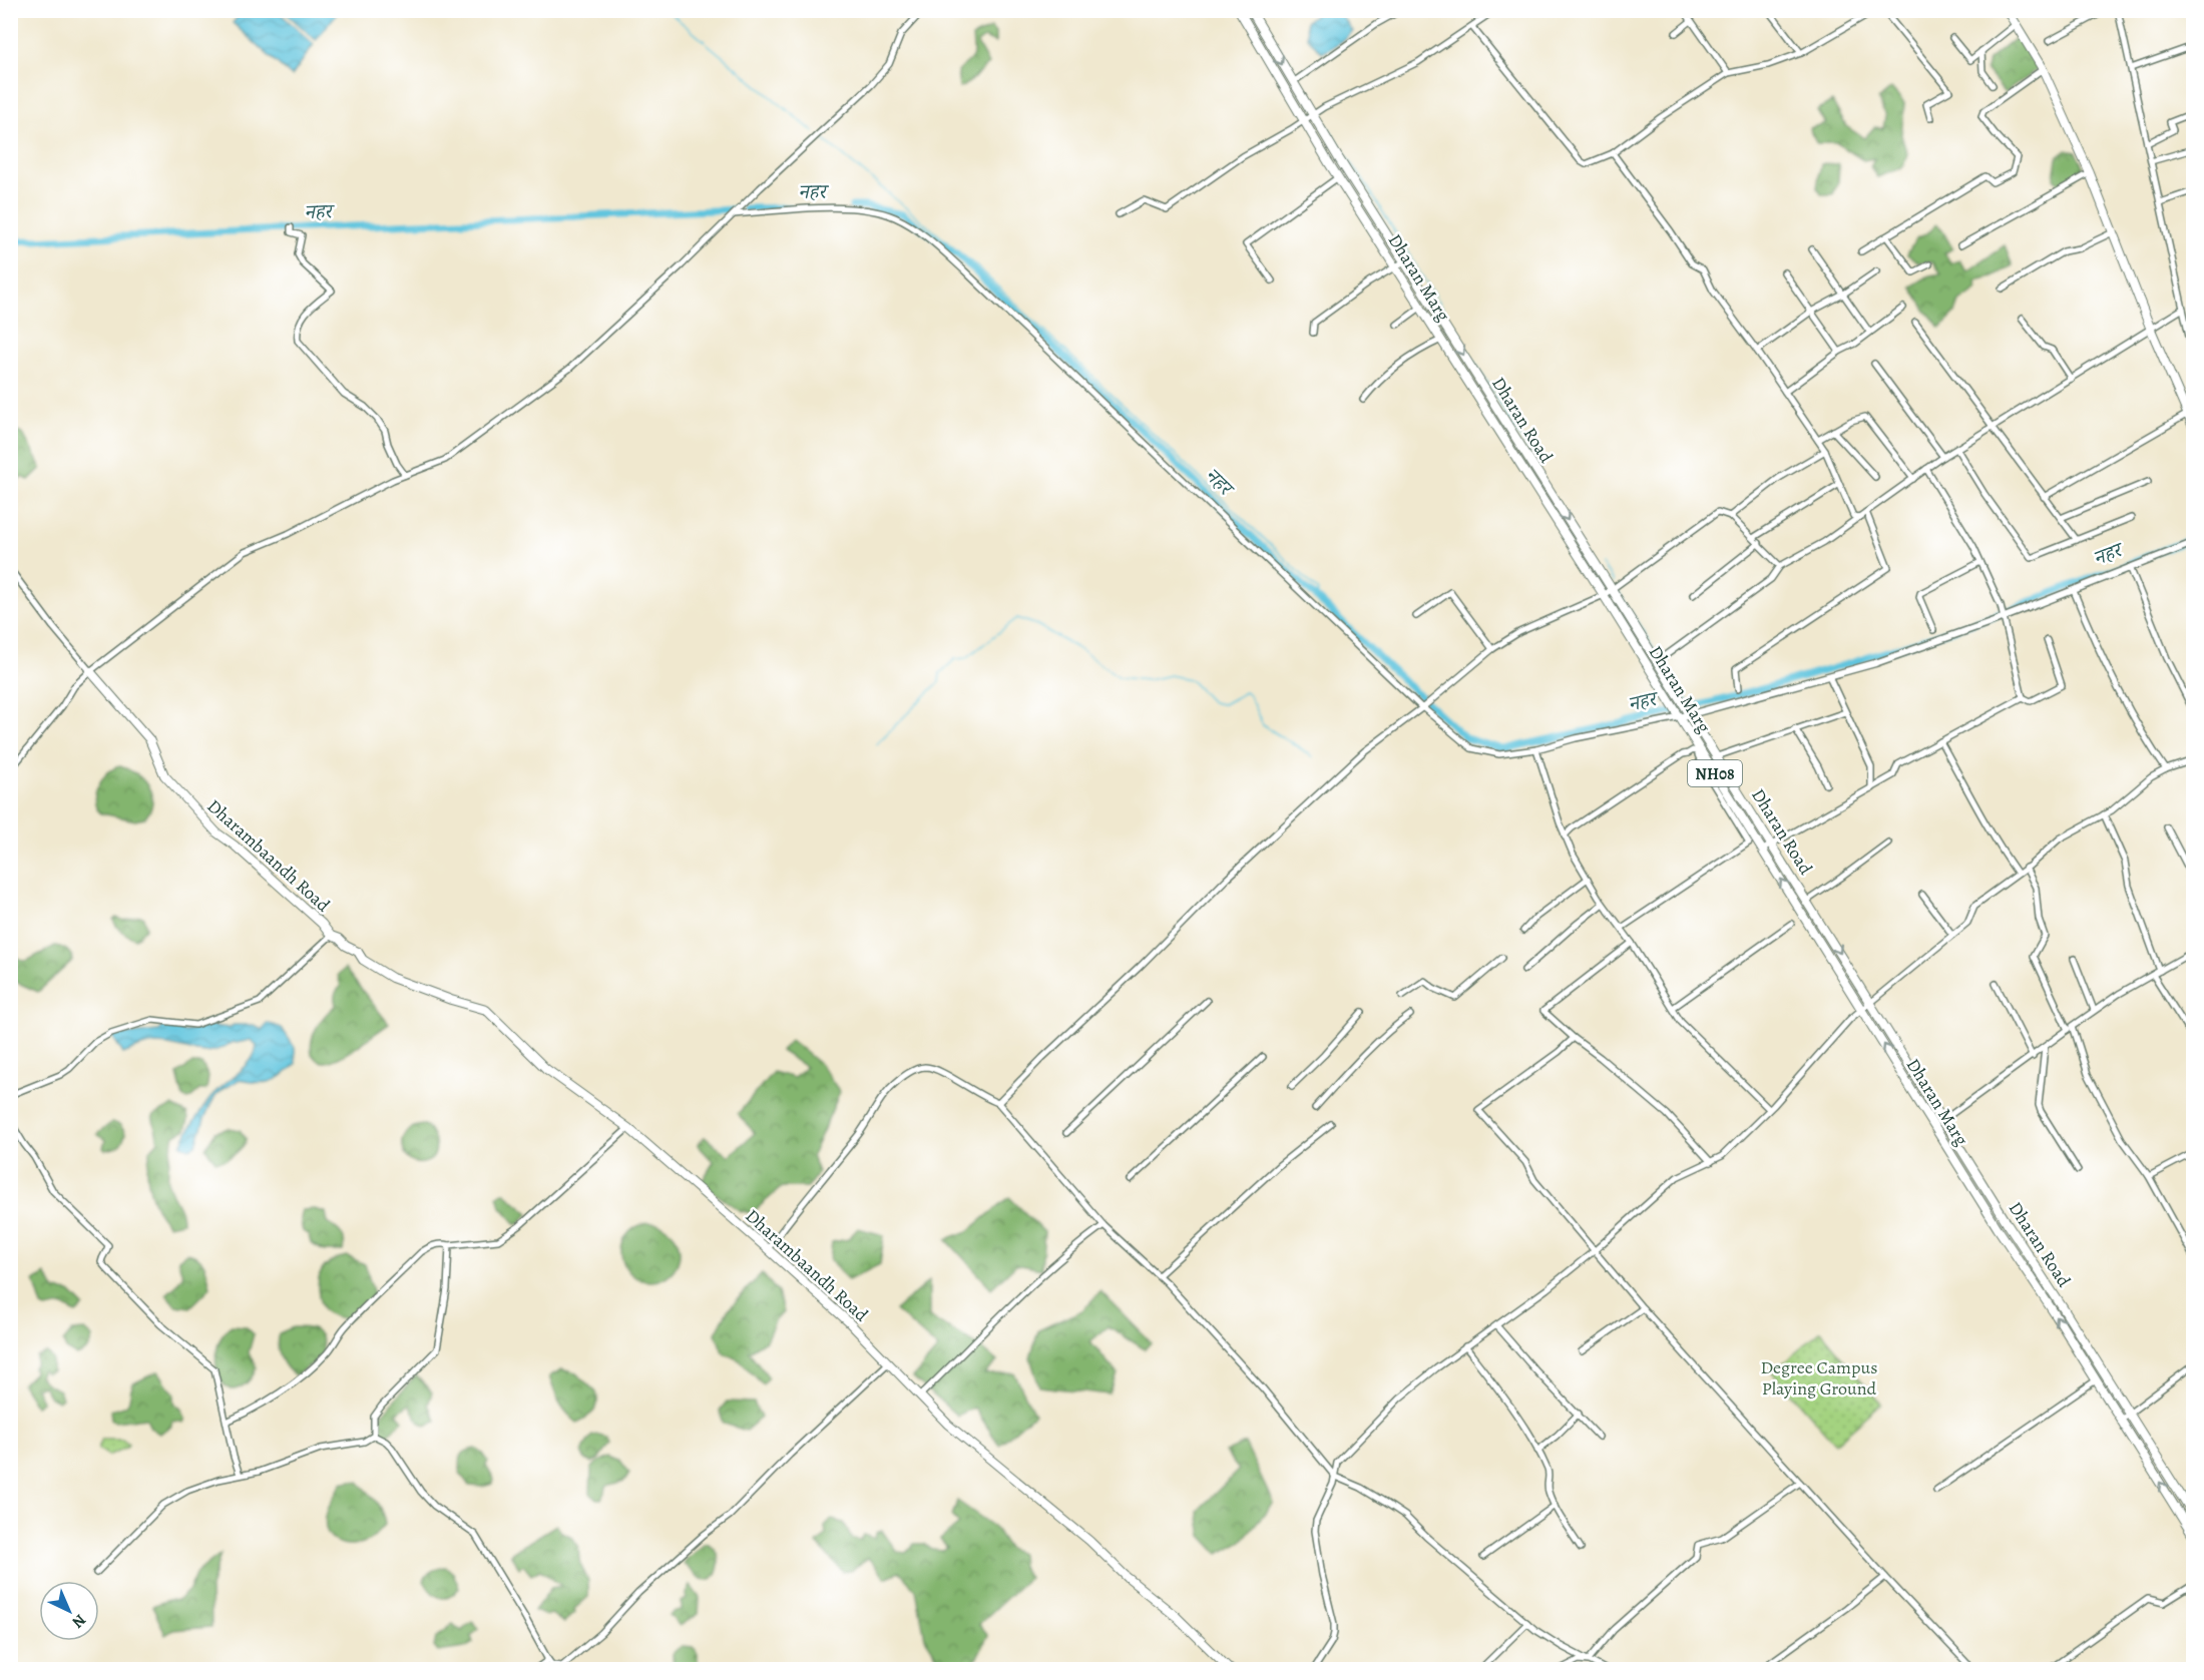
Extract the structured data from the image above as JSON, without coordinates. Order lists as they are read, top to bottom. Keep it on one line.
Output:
{"streets":{"main road":["Dharan Marg","Dharan Road","NH08","Dharambaandh Road"]},"one_way":["Dharan Marg"],"water":["नहर"],"parks":["Degree Campus Playing Ground"],"north":"bottom right"}
